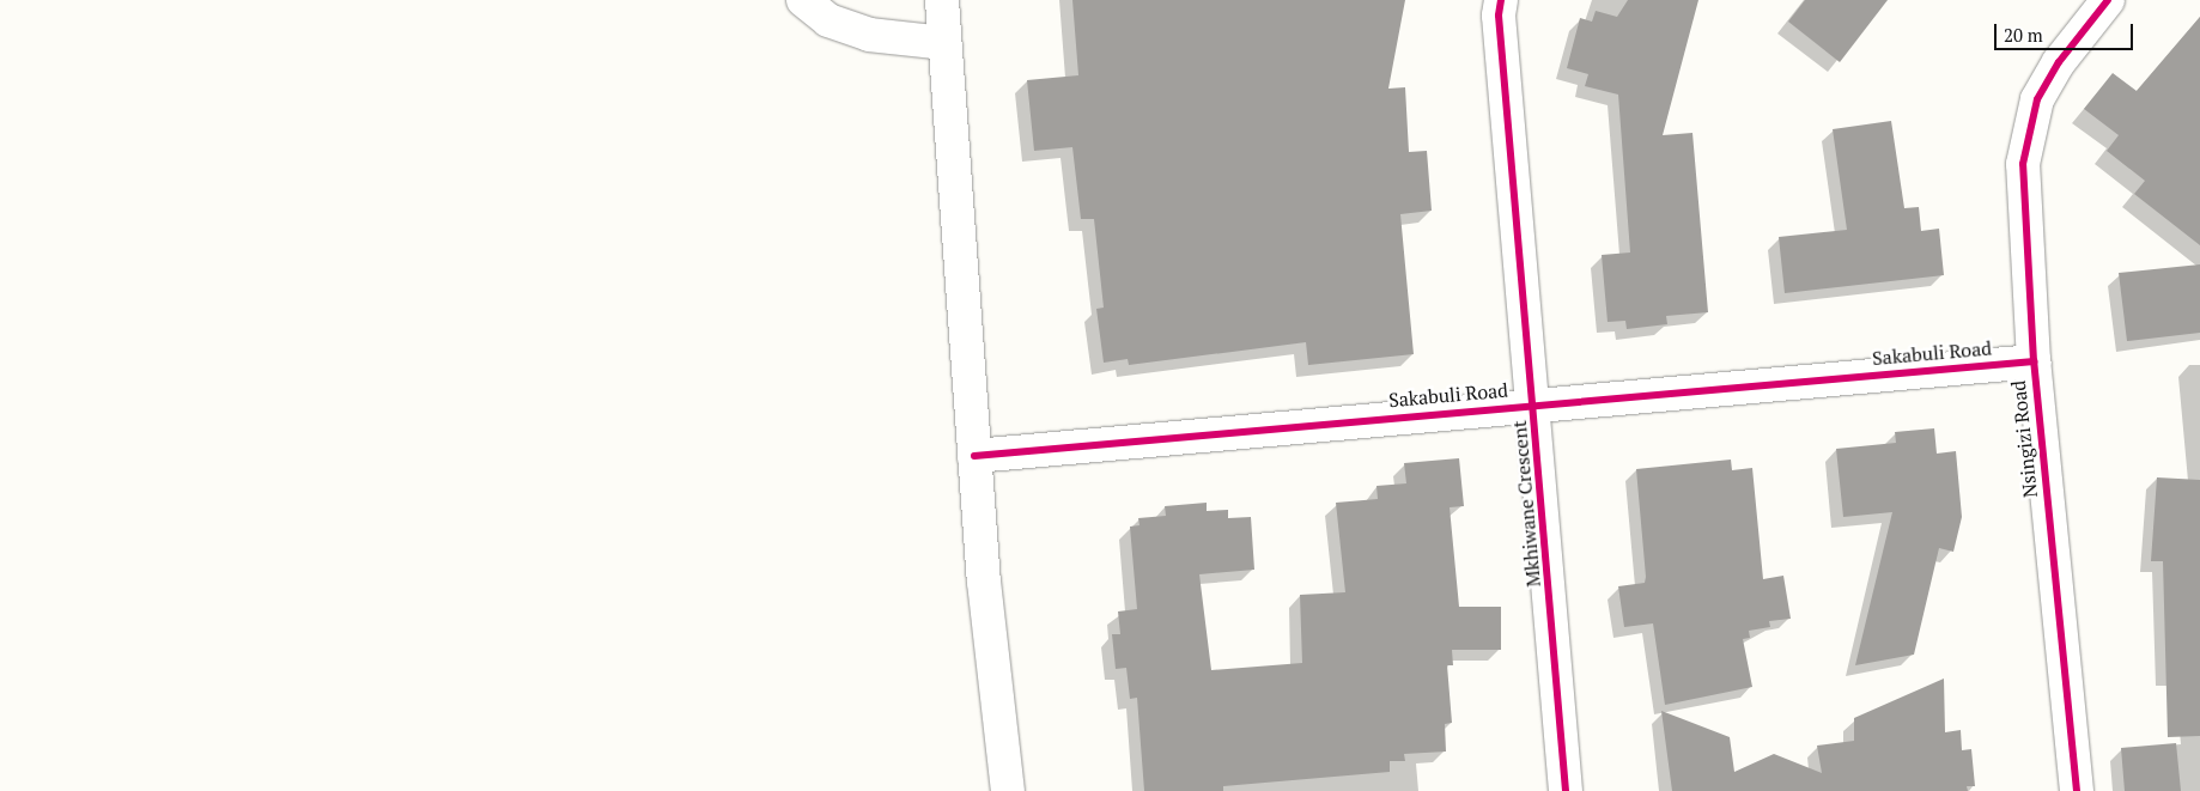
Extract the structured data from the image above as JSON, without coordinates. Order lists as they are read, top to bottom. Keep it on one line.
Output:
{"streets":{"street":["Sakabuli Road","Nsingizi Road","Mkhiwane Crescent"]},"crossings":[["Sakabuli Road","Nsingizi Road"],["Sakabuli Road","Mkhiwane Crescent"]],"scale_bar":"20 m"}
